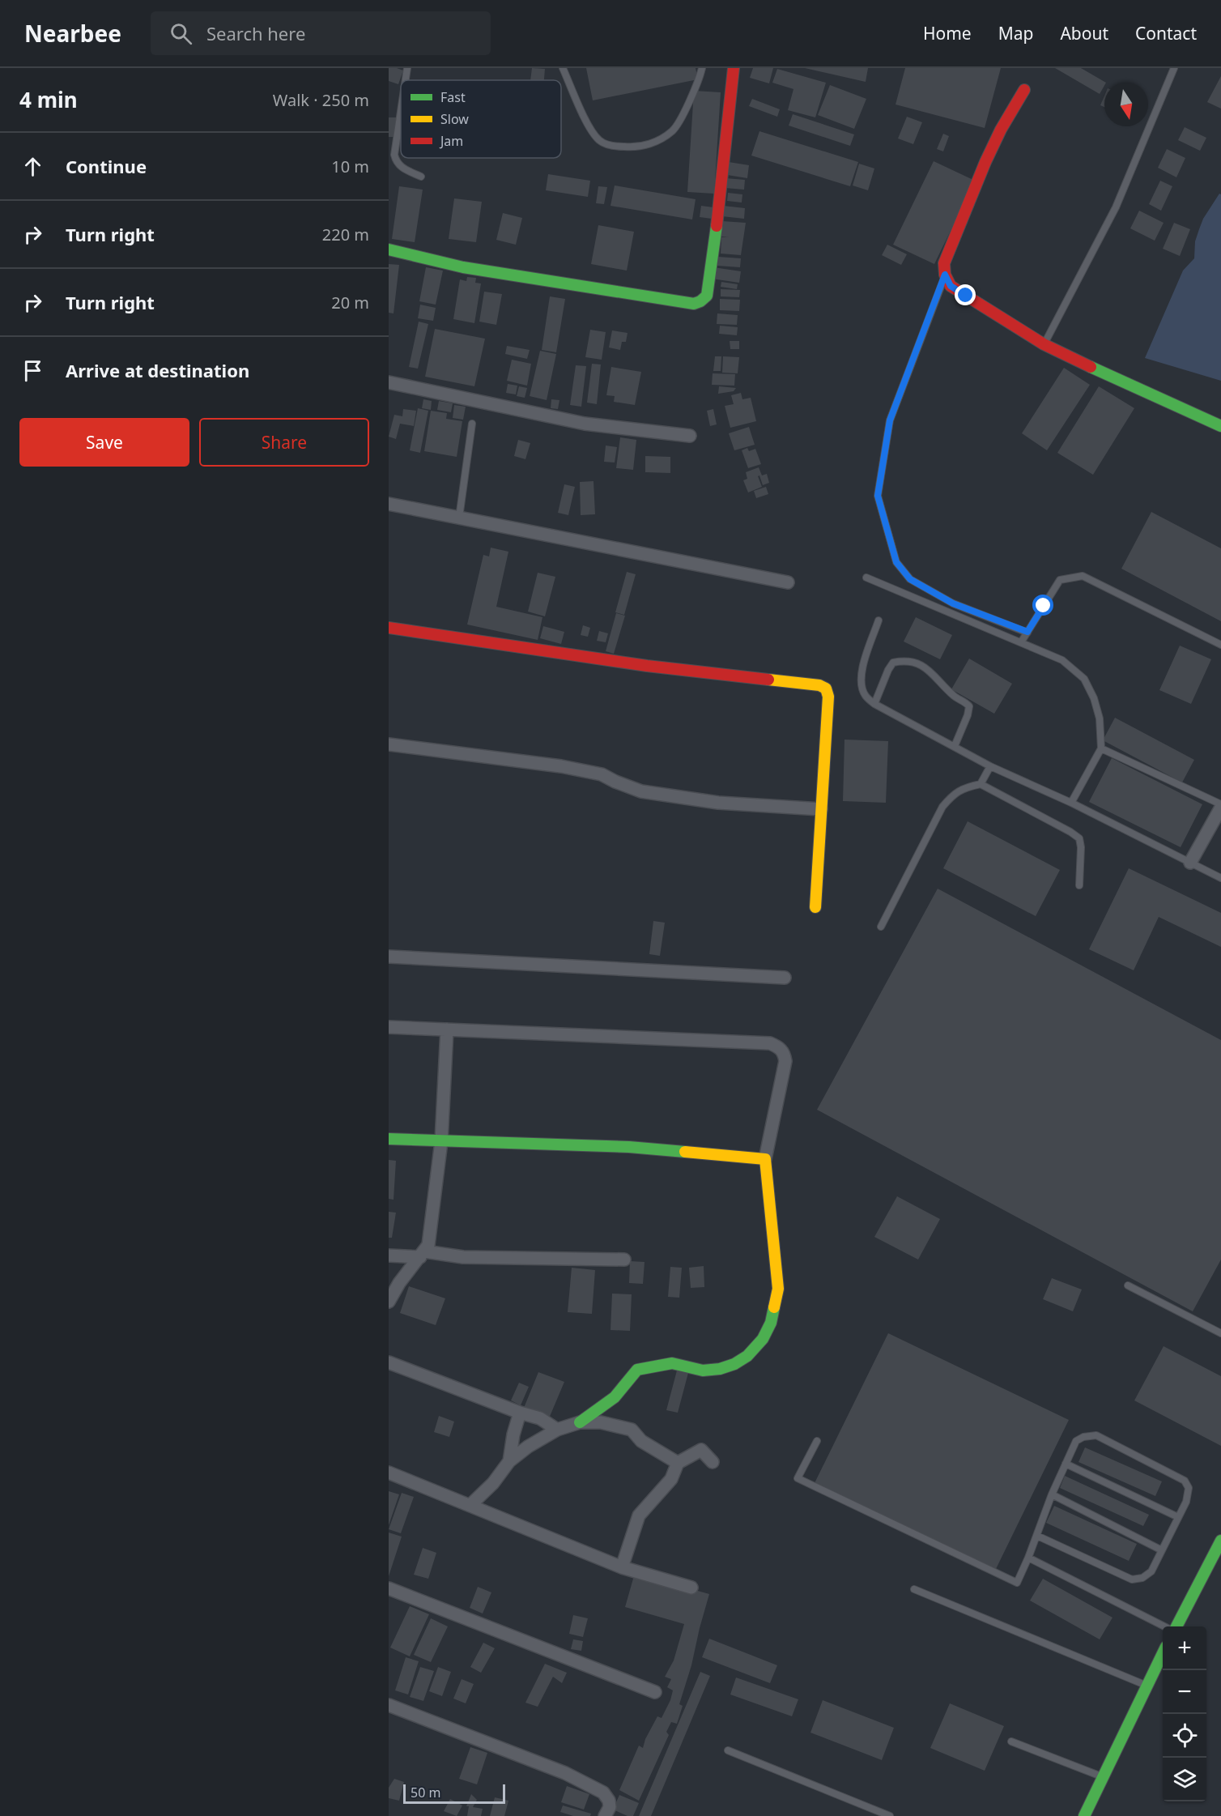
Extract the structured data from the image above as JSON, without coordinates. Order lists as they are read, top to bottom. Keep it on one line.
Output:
{"legend":["Fast","Slow","Jam"],"scale_bar":"50 m","north":"bottom","page":{"header":"Nearbee","search":"Search here","nav":["Home","Map","About","Contact"],"heading":["4 min","Walk · 250 m"],"list":[["Continue","10 m"],["Turn right","220 m"],["Turn right","20 m"],"Arrive at destination"],"buttons":["Save","Share"],"map_buttons":["+","−"],"scale":"50 m"}}
